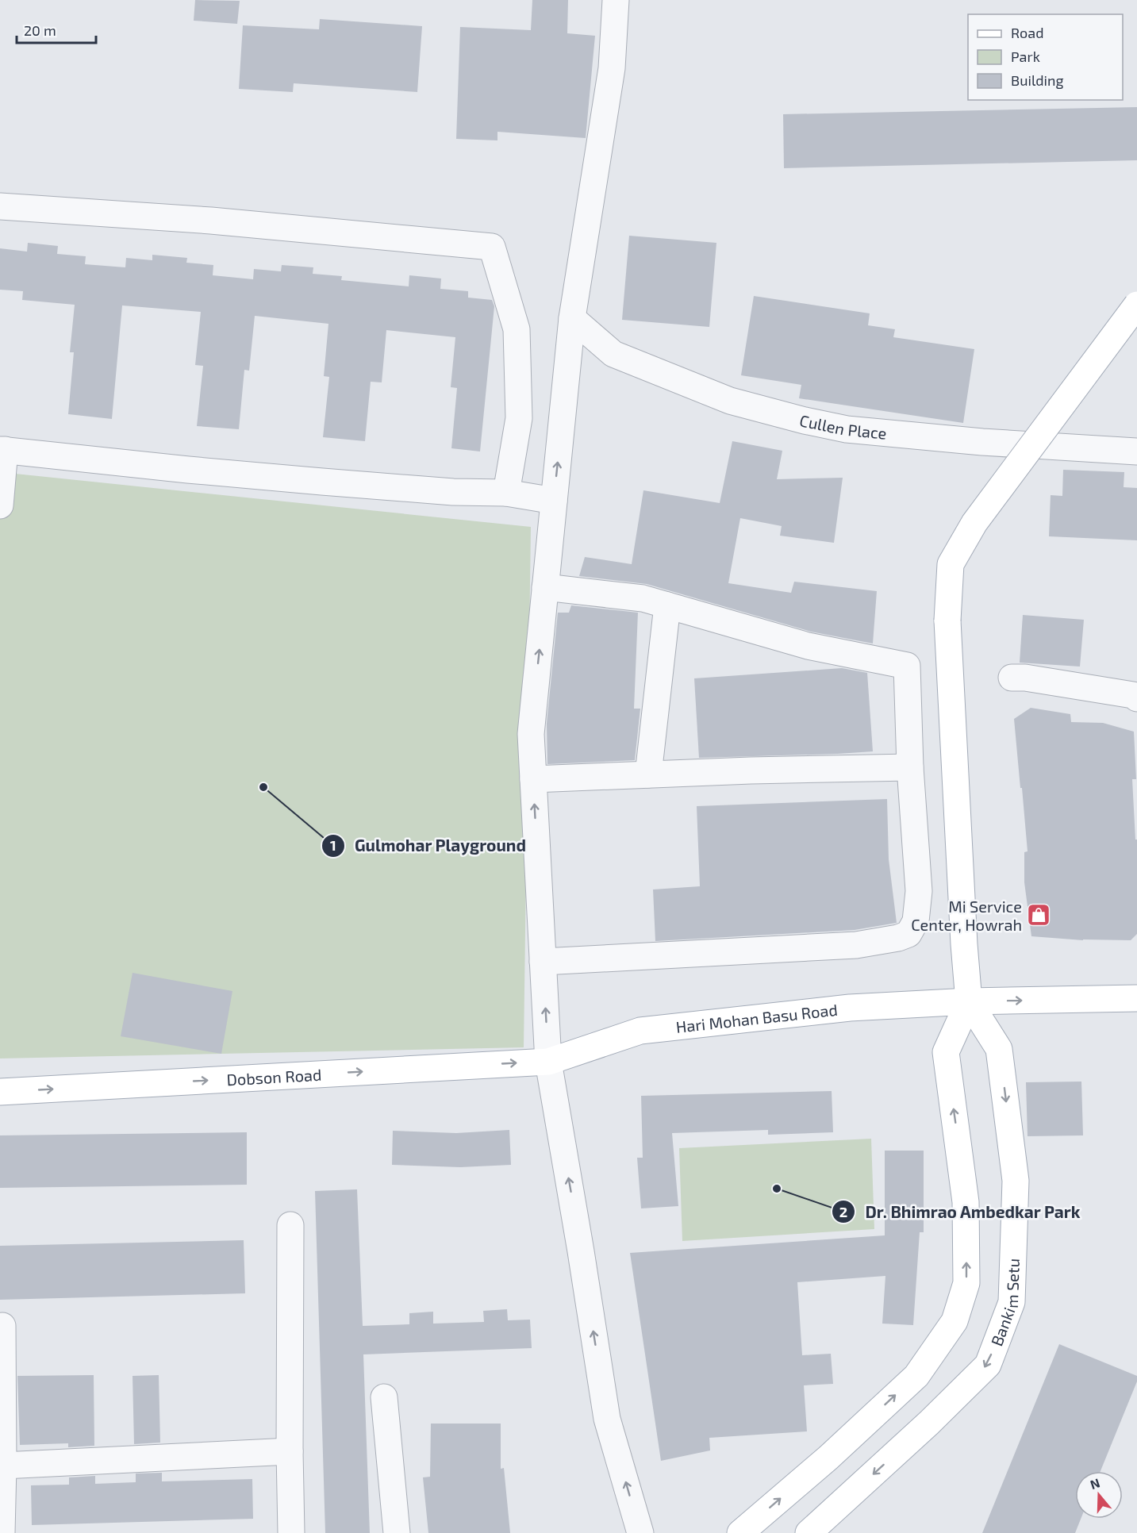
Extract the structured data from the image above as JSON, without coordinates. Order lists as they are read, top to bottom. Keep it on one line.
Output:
{"streets":{"main road":["Hari Mohan Basu Road","Dobson Road","Bankim Setu"],"street":["Cullen Place"]},"crossings":[["Hari Mohan Basu Road","Dobson Road"],["Hari Mohan Basu Road","Bankim Setu"]],"one_way":["Dobson Road"],"places":{"other":["Gulmohar Playground","Dr. Bhimrao Ambedkar Park"],"shop":["Mi Service Center, Howrah"]},"legend":["Road","Park","Building"],"scale_bar":"20 m","north":"top"}
